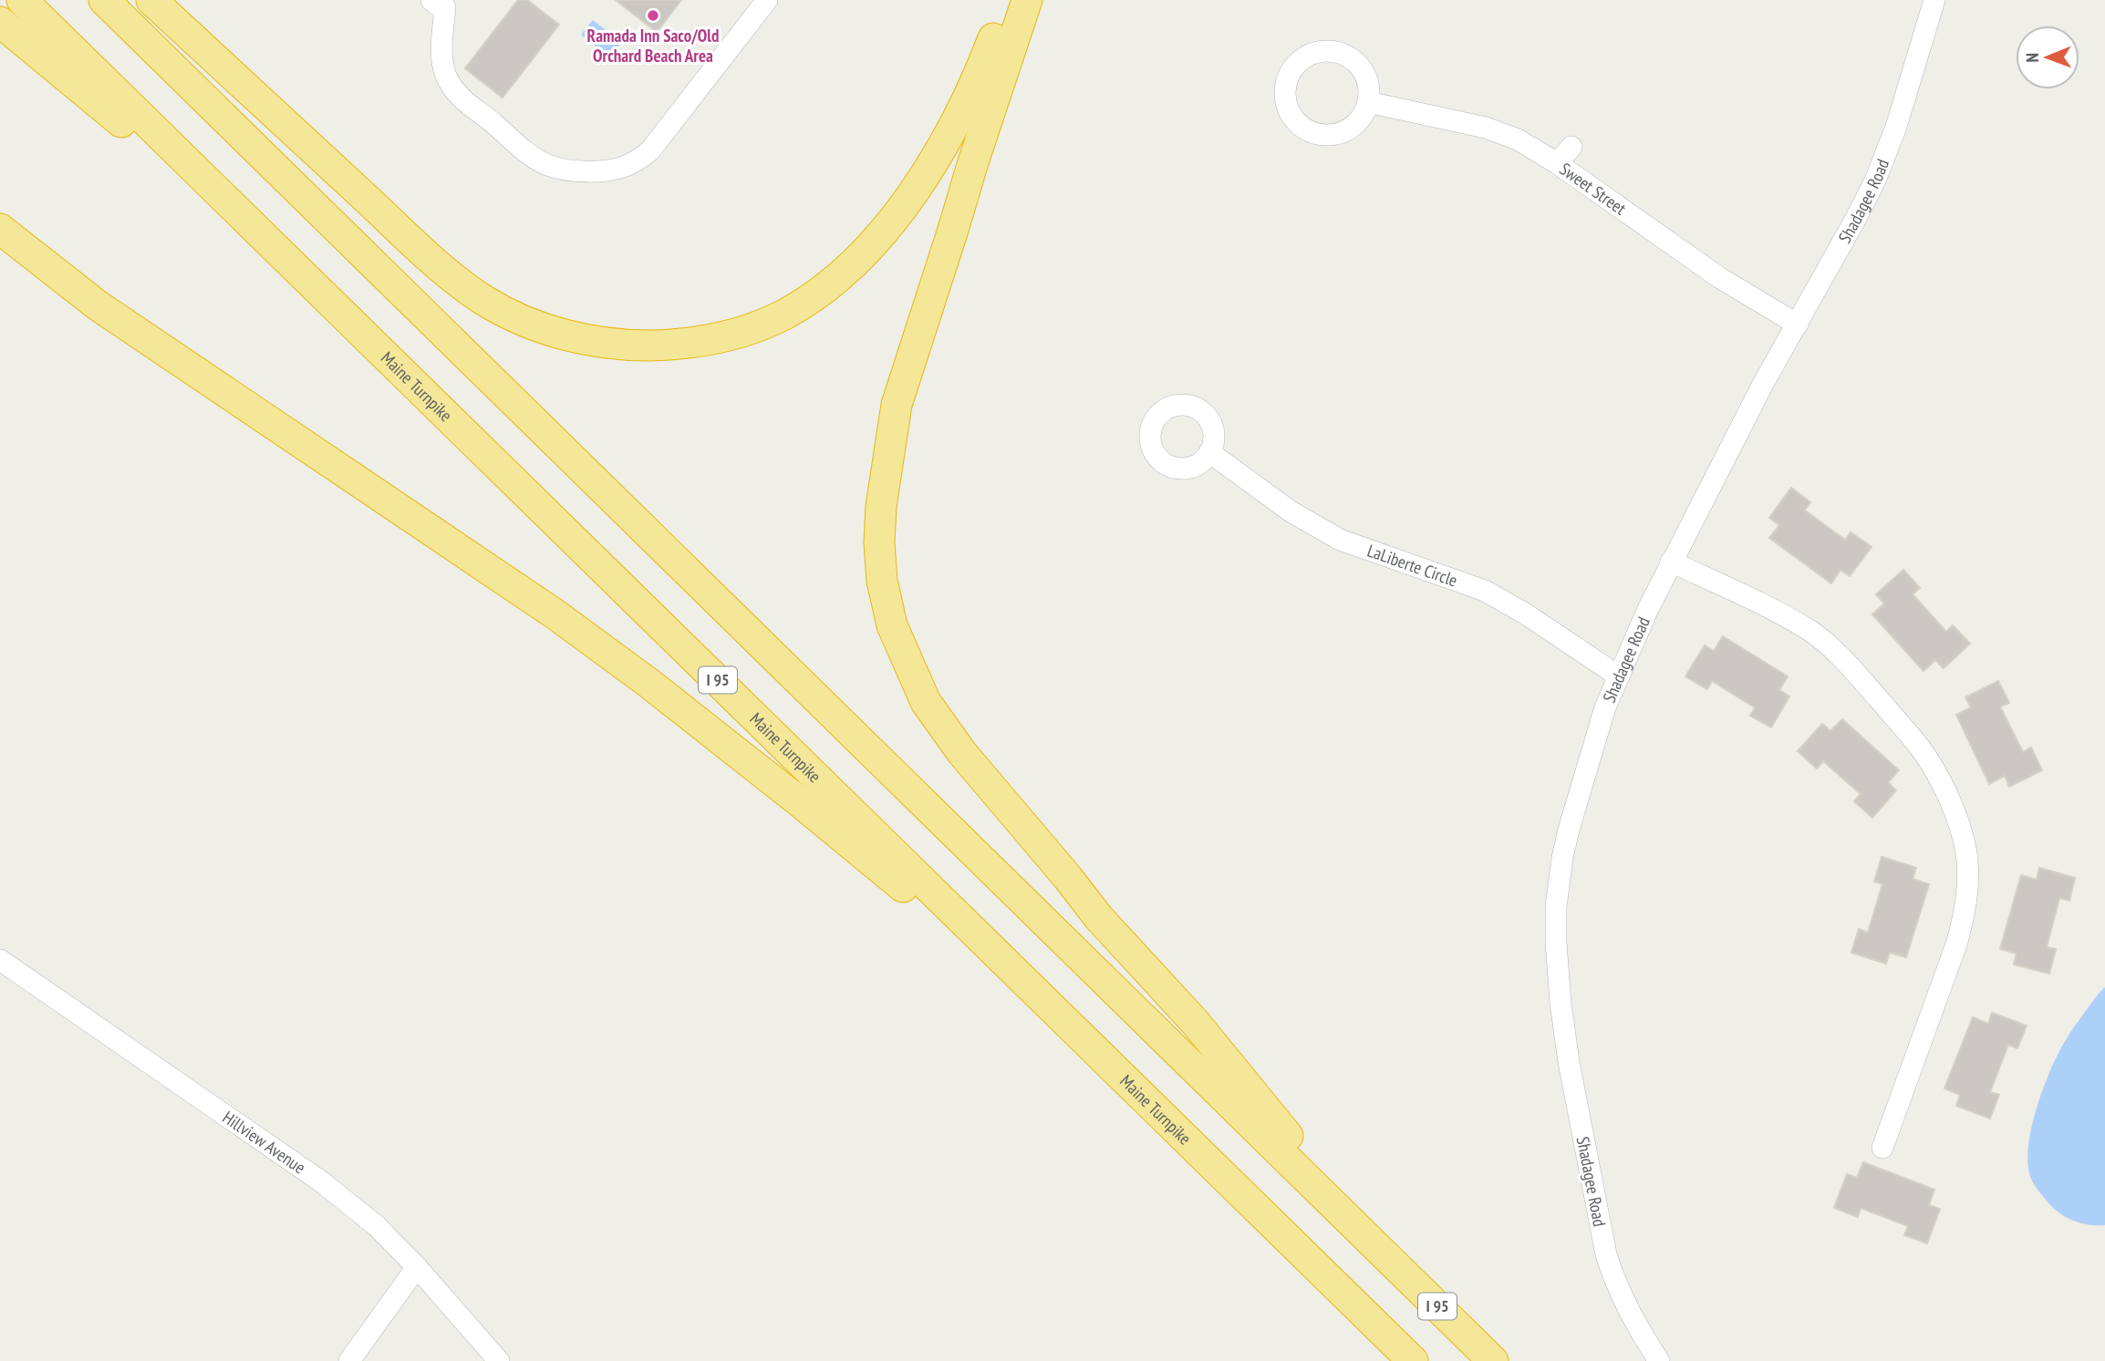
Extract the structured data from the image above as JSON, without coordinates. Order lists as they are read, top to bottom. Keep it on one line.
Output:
{"streets":{"highway":["Maine Turnpike","I 95"],"street":["Sweet Street","Shadagee Road","LaLiberte Circle","Hillview Avenue"]},"crossings":[["Sweet Street","Shadagee Road"],["Shadagee Road","LaLiberte Circle"]],"places":["Ramada Inn Saco/Old Orchard Beach Area"],"north":"left"}
